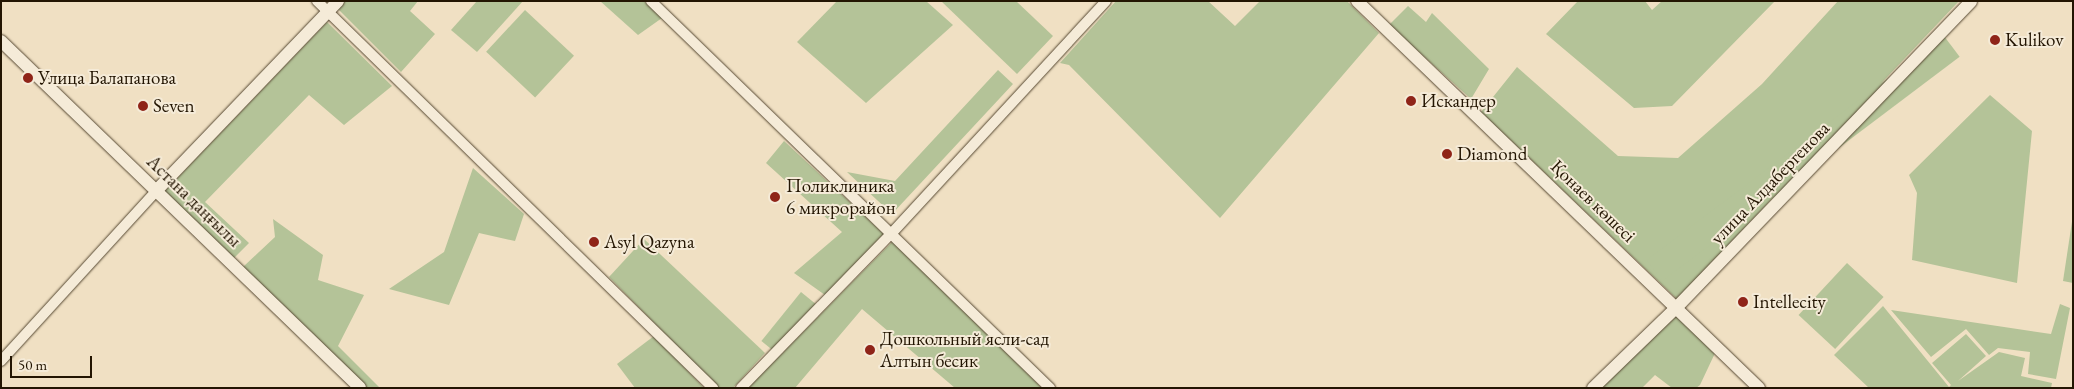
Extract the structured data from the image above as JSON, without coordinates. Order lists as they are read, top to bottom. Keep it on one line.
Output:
{"streets":{"street":["улица Алдабергенова","Астана даңғылы","Қонаев көшесі"]},"crossings":[["улица Алдабергенова","Қонаев көшесі"]],"places":["Kulikov","Улица Балапанова","Искандер","Seven","Diamond","Поликлиника 6 микрорайон","Asyl Qazyna","Intellecity","Дошкольный ясли-сад Алтын бесик"],"scale_bar":"50 m"}
